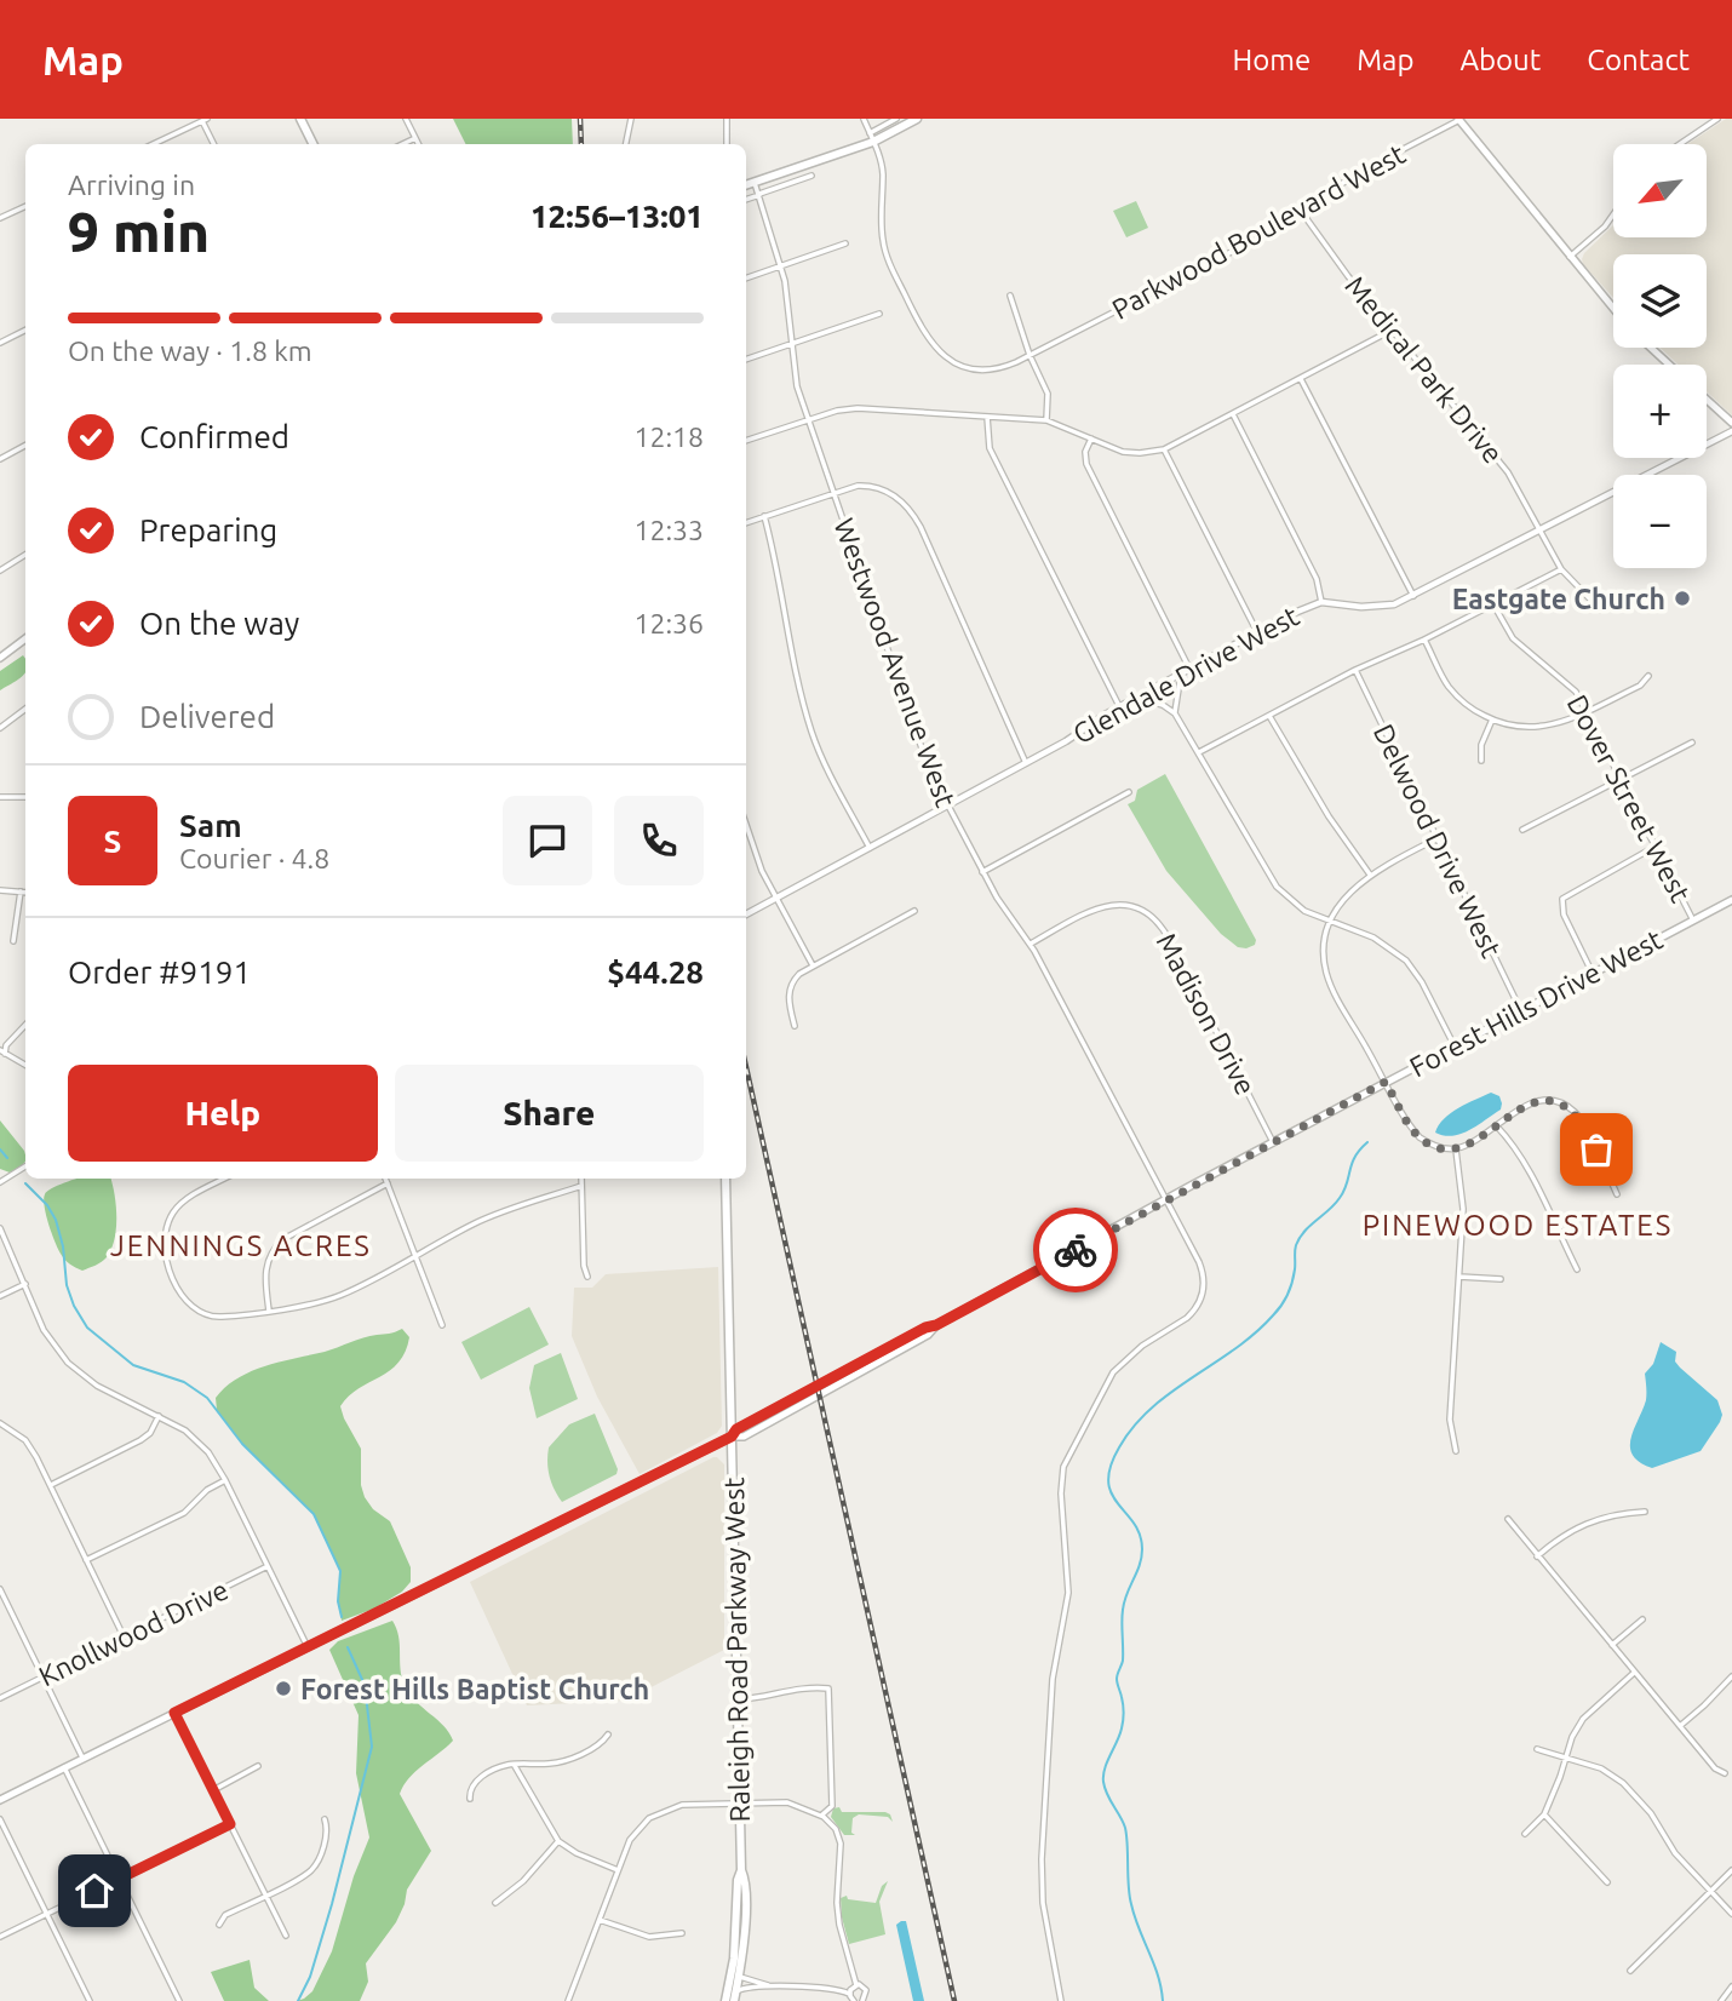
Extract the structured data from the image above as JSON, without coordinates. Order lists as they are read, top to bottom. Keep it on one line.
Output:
{"streets":{"main road":["Forest Hills Drive West","Raleigh Road Parkway West"],"street":["Parkwood Boulevard West","Medical Park Drive","Westwood Avenue West","Glendale Drive West","Dover Street West","Delwood Drive West","Madison Drive","Knollwood Drive"]},"crossings":[["Parkwood Boulevard West","Medical Park Drive"],["Medical Park Drive","Glendale Drive West"],["Westwood Avenue West","Glendale Drive West"],["Westwood Avenue West","Forest Hills Drive West"],["Westwood Avenue West","Madison Drive"],["Dover Street West","Forest Hills Drive West"],["Delwood Drive West","Forest Hills Drive West"],["Forest Hills Drive West","Madison Drive"],["Forest Hills Drive West","Raleigh Road Parkway West"]],"districts":["PINEWOOD ESTATES","JENNINGS ACRES"],"places":["Eastgate Church","Forest Hills Baptist Church"],"north":"bottom left","page":{"header":"Map","nav":["Home","Map","About","Contact"],"map_buttons":["+","−"],"heading":["9 min","Arriving in","12:56–13:01"],"panel":["Sam","Courier · 4.8","Order #9191","$44.28"],"bar":"On the way · 1.8 km","list":[["Confirmed","12:18"],["Preparing","12:33"],["On the way","12:36"],"Delivered"],"round":"S","buttons":["Help","Share"]}}
